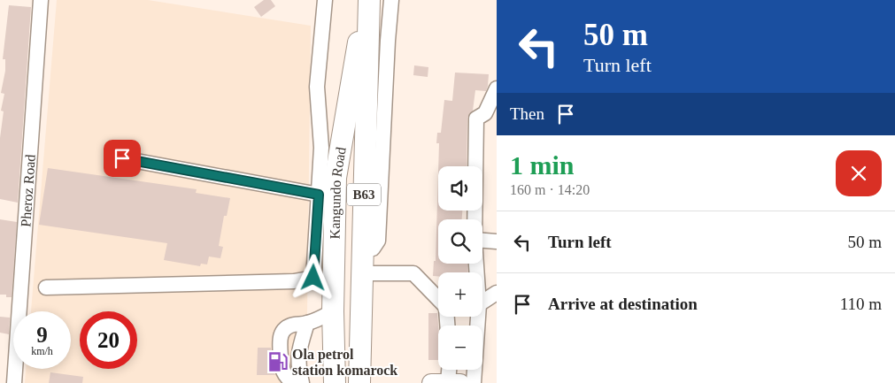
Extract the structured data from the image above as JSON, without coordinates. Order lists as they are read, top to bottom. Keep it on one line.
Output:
{"streets":{"highway":["Kangundo Road","B63"],"street":["Pheroz Road"]},"places":{"fuel station":["Ola petrol station komarock"]},"page":{"turn":["50 m","Turn left"],"then":"Then","heading":["1 min","160 m · 14:20"],"map_buttons":["+","−"],"list":[{"name":"Turn left","value":"50 m"},{"name":"Arrive at destination","value":"110 m"}],"speed":"9 km/h","limit":"20"}}
